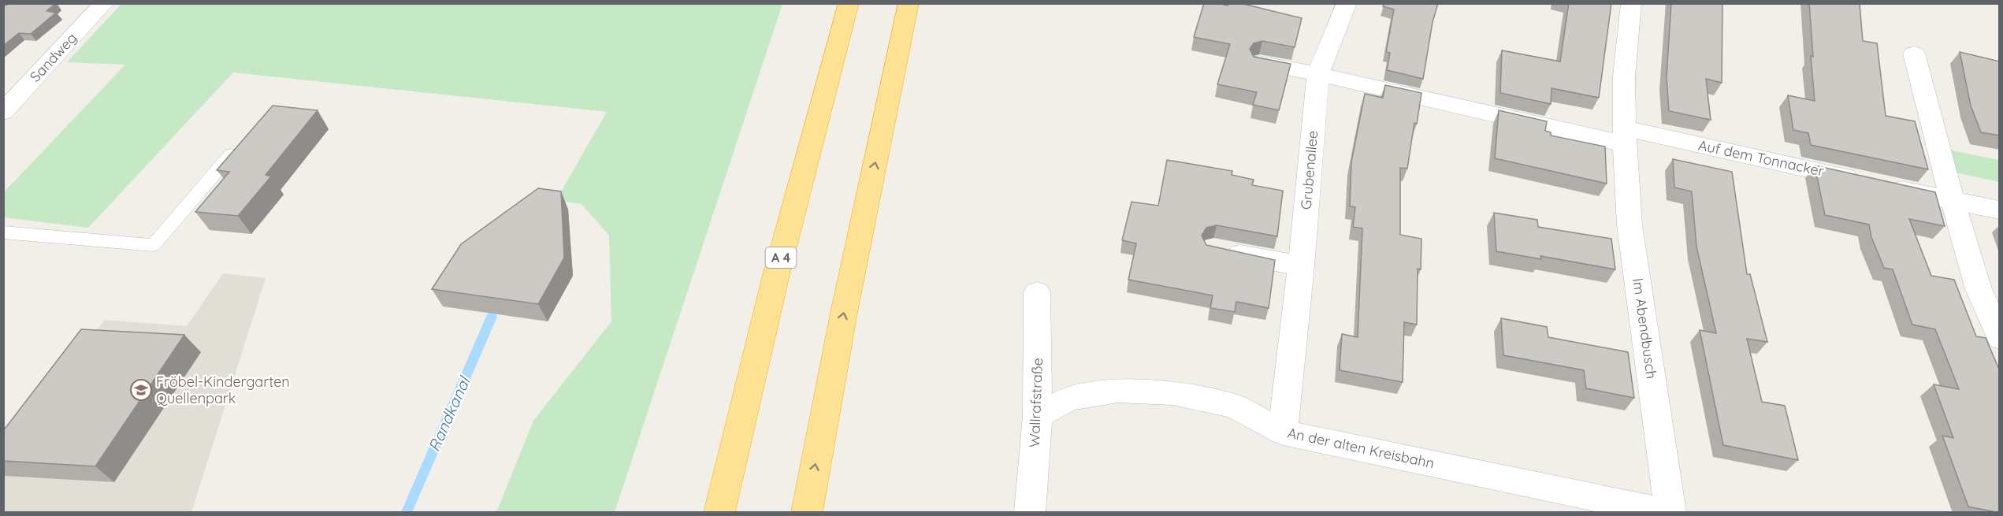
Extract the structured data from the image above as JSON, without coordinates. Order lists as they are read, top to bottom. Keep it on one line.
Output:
{"streets":{"highway":["A 4"],"street":["Sandweg","Auf dem Tonnacker","Grubenallee","Im Abendbusch","Wallrafstraße","An der alten Kreisbahn"]},"crossings":[["Auf dem Tonnacker","Im Abendbusch"],["Grubenallee","An der alten Kreisbahn"],["Wallrafstraße","An der alten Kreisbahn"]],"water":["Randkanal"],"places":{"school or university":["Fröbel-Kindergarten Quellenpark"]}}
